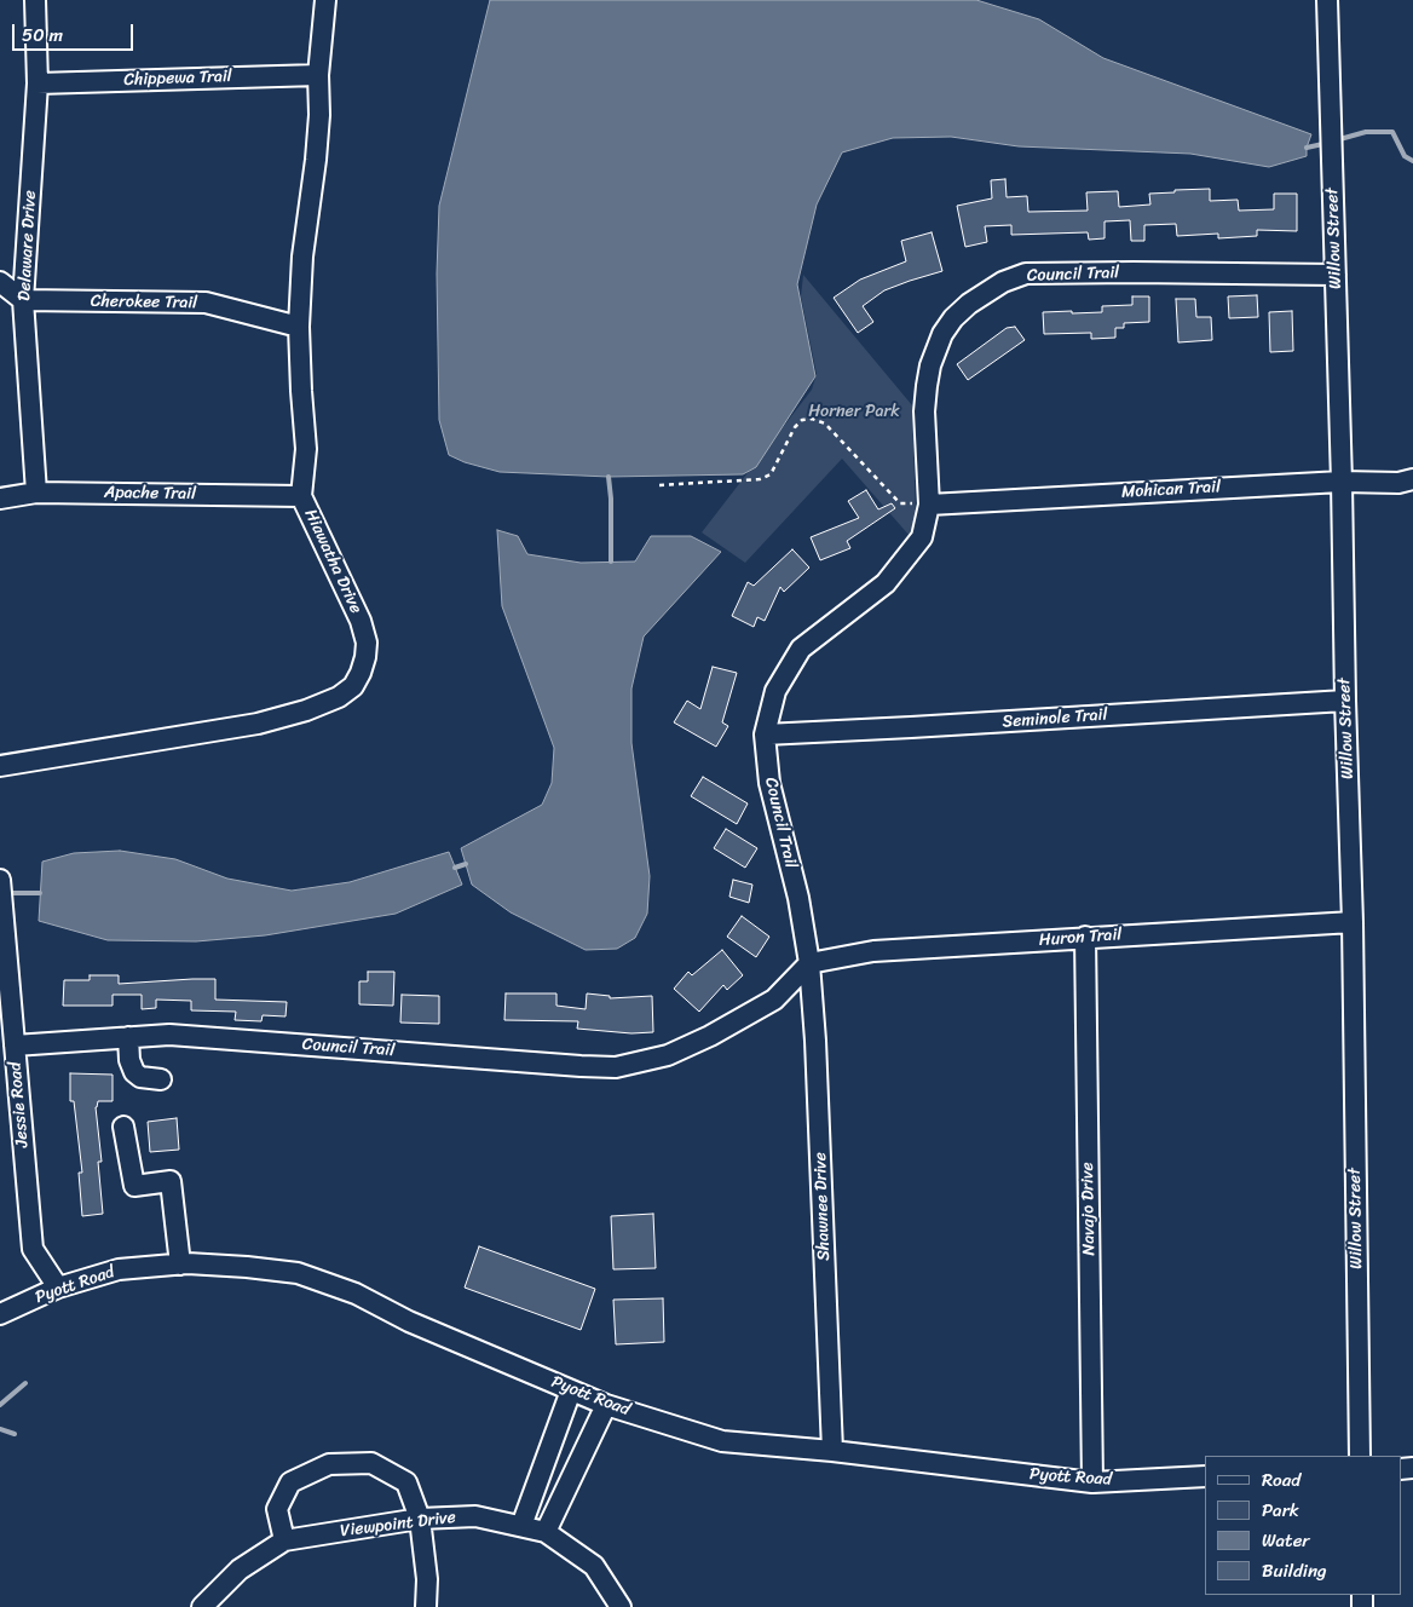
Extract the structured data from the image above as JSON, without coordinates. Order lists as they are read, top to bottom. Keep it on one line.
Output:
{"streets":{"street":["Chippewa Trail","Willow Street","Delaware Drive","Council Trail","Cherokee Trail","Mohican Trail","Apache Trail","Hiawatha Drive","Seminole Trail","Huron Trail","Jessie Road","Shawnee Drive","Navajo Drive","Pyott Road","Viewpoint Drive"]},"crossings":[["Chippewa Trail","Delaware Drive"],["Chippewa Trail","Hiawatha Drive"],["Willow Street","Council Trail"],["Willow Street","Mohican Trail"],["Willow Street","Seminole Trail"],["Willow Street","Huron Trail"],["Delaware Drive","Cherokee Trail"],["Delaware Drive","Apache Trail"],["Council Trail","Mohican Trail"],["Council Trail","Seminole Trail"],["Council Trail","Huron Trail"],["Council Trail","Jessie Road"],["Council Trail","Shawnee Drive"],["Cherokee Trail","Hiawatha Drive"],["Apache Trail","Hiawatha Drive"],["Huron Trail","Shawnee Drive"],["Huron Trail","Navajo Drive"],["Jessie Road","Pyott Road"],["Shawnee Drive","Pyott Road"],["Navajo Drive","Pyott Road"]],"parks":["Horner Park"],"legend":["Road","Park","Water","Building"],"scale_bar":"50 m"}
